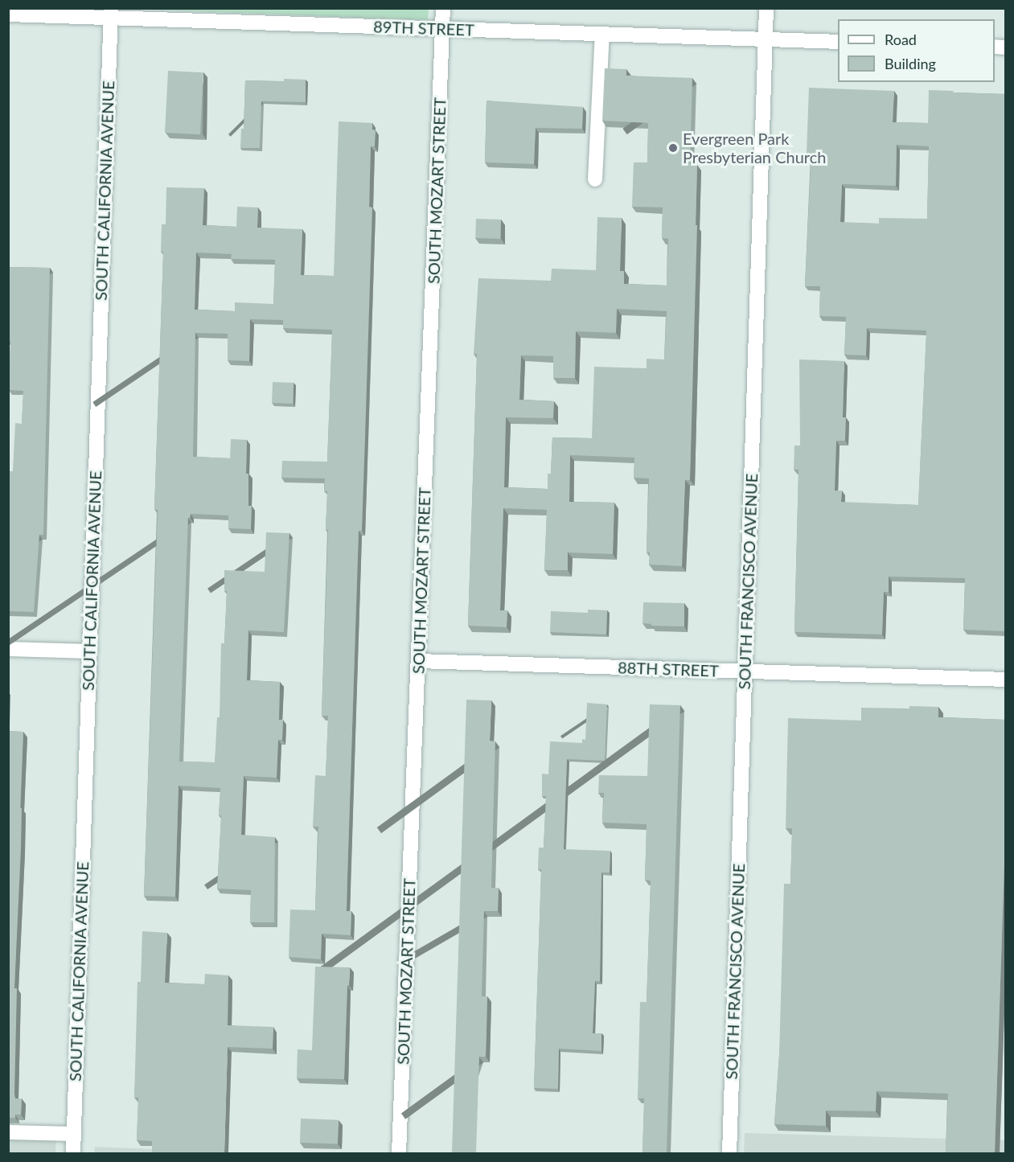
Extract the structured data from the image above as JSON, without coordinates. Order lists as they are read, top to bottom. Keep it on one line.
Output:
{"streets":{"street":["89TH STREET","SOUTH CALIFORNIA AVENUE","SOUTH MOZART STREET","SOUTH FRANCISCO AVENUE","88TH STREET"]},"crossings":[["89TH STREET","SOUTH CALIFORNIA AVENUE"],["89TH STREET","SOUTH MOZART STREET"],["89TH STREET","SOUTH FRANCISCO AVENUE"],["SOUTH MOZART STREET","88TH STREET"],["SOUTH FRANCISCO AVENUE","88TH STREET"]],"places":["Evergreen Park Presbyterian Church"],"legend":["Road","Building"]}
